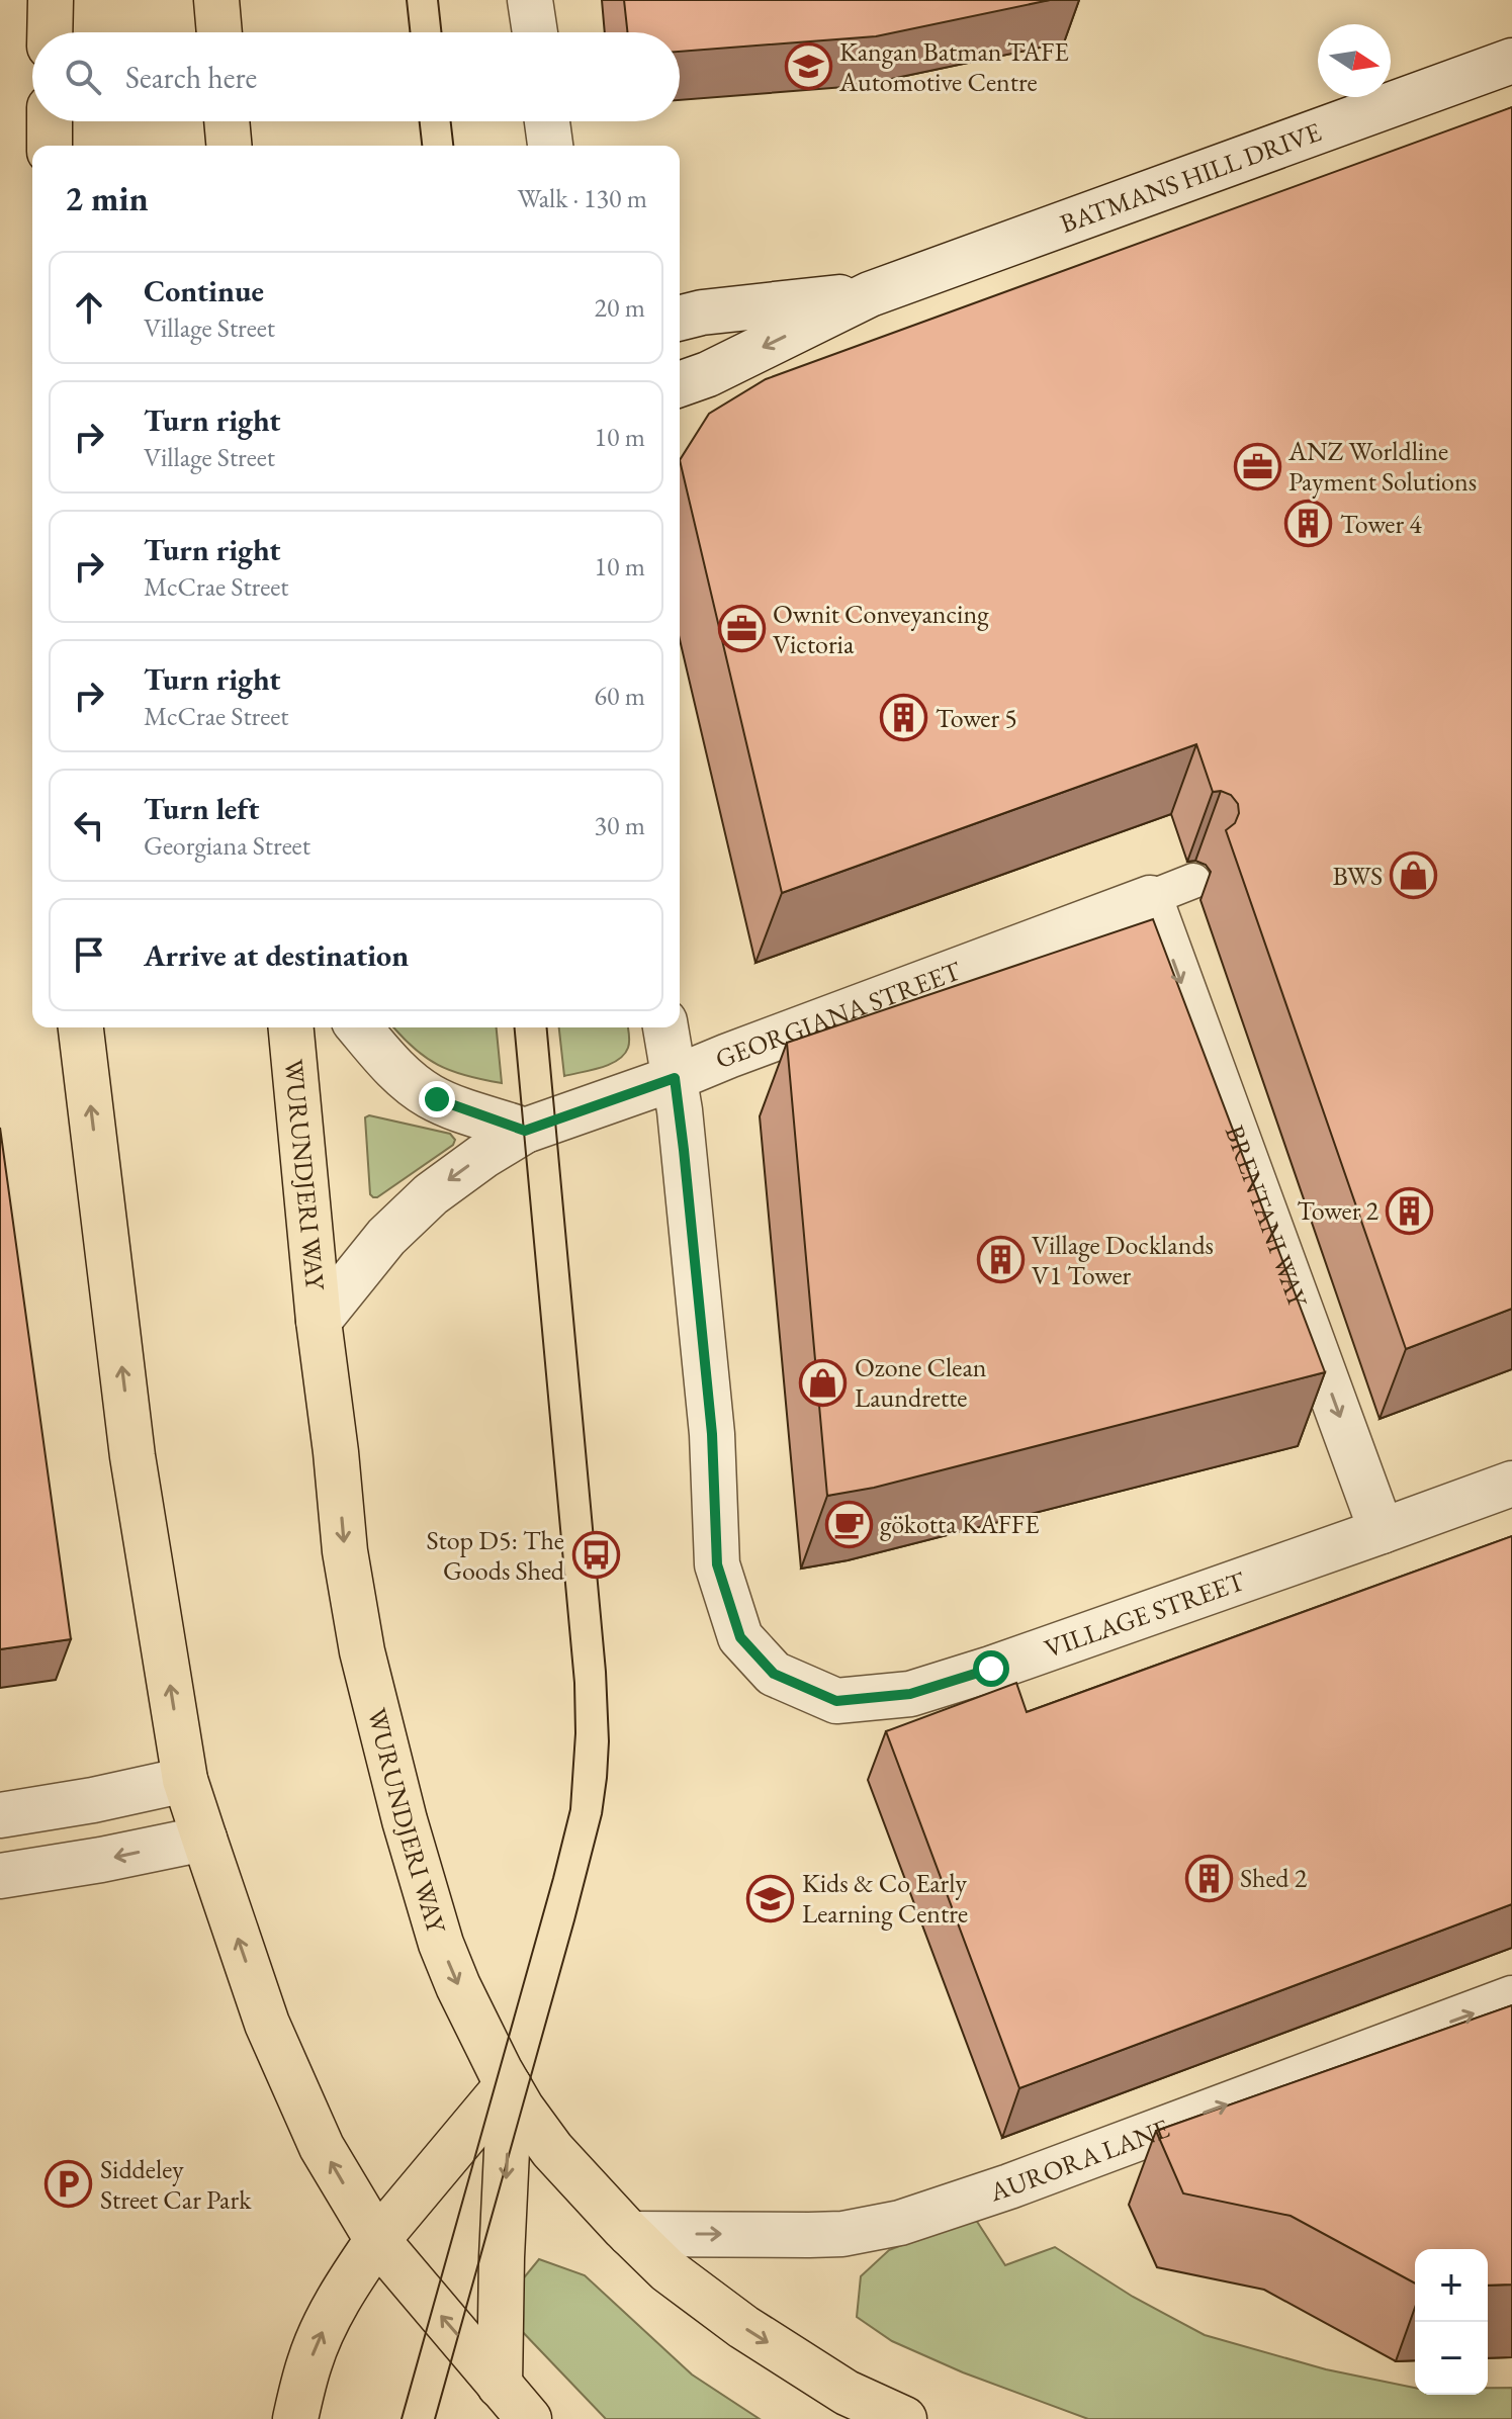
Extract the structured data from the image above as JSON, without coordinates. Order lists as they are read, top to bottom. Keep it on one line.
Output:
{"streets":{"main road":["WURUNDJERI WAY"],"street":["BATMANS HILL DRIVE","GEORGIANA STREET","BRENTANI WAY","VILLAGE STREET","AURORA LANE"]},"crossings":[["GEORGIANA STREET","WURUNDJERI WAY"],["GEORGIANA STREET","BRENTANI WAY"],["GEORGIANA STREET","VILLAGE STREET"],["WURUNDJERI WAY","AURORA LANE"],["BRENTANI WAY","VILLAGE STREET"]],"one_way":["BRENTANI WAY","AURORA LANE"],"places":{"school or university":["Kangan Batman TAFE Automotive Centre","Kids & Co Early Learning Centre"],"office":["ANZ Worldline Payment Solutions","Ownit Conveyancing Victoria"],"building":["Tower 4","Tower 5","Tower 2","Village Docklands V1 Tower","Shed 2"],"shop":["BWS","Ozone Clean Laundrette"],"cafe":["gökotta KAFFE"],"bus stop":["Stop D5: The Goods Shed"],"parking":["Siddeley Street Car Park"]},"north":"right","page":{"search":"Search here","heading":["2 min","Walk · 130 m"],"list":[["Continue","Village Street","20 m"],["Turn right","Village Street","10 m"],["Turn right","McCrae Street","10 m"],["Turn right","McCrae Street","60 m"],["Turn left","Georgiana Street","30 m"],"Arrive at destination"],"map_buttons":["+","−"]}}
